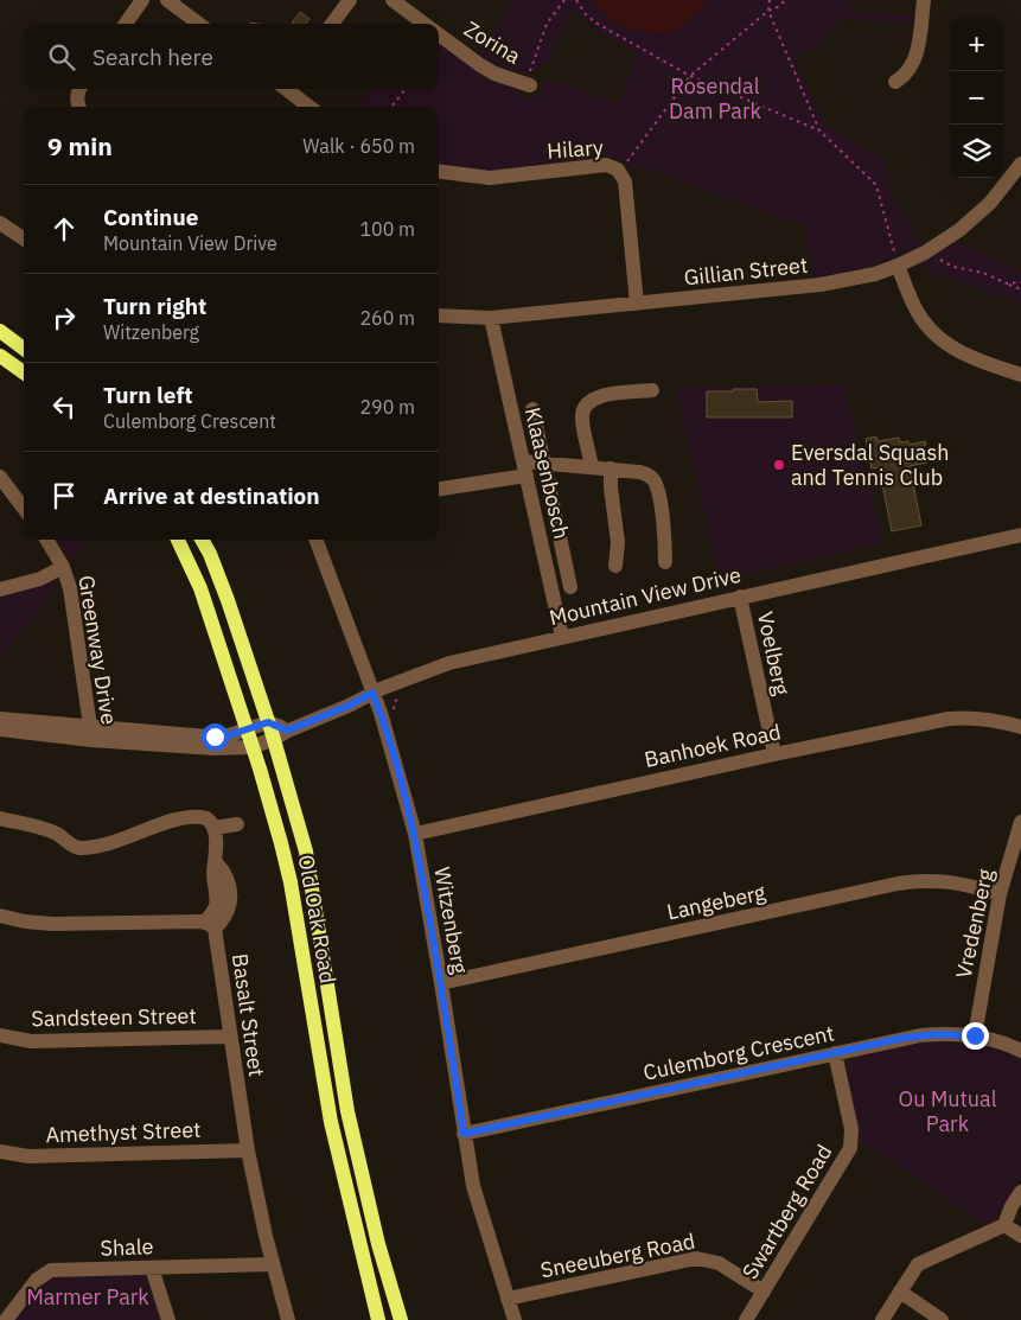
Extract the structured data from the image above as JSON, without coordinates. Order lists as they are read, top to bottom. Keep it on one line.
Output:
{"streets":{"main road":["Old Oak Road"],"street":["Zorina","Hilary","Gillian Street","Klaasenbosch","Mountain View Drive","Greenway Drive","Voelberg","Banhoek Road","Langeberg","Witzenberg","Vredenberg","Basalt Street","Sandsteen Street","Culemborg Crescent","Amethyst Street","Swartberg Road","Shale","Sneeuberg Road"]},"crossings":[["Hilary","Gillian Street"],["Gillian Street","Klaasenbosch"],["Klaasenbosch","Mountain View Drive"],["Mountain View Drive","Greenway Drive"],["Mountain View Drive","Voelberg"],["Mountain View Drive","Old Oak Road"],["Mountain View Drive","Witzenberg"],["Voelberg","Banhoek Road"],["Banhoek Road","Witzenberg"],["Langeberg","Witzenberg"],["Langeberg","Vredenberg"],["Witzenberg","Culemborg Crescent"],["Witzenberg","Sneeuberg Road"],["Vredenberg","Culemborg Crescent"],["Basalt Street","Sandsteen Street"],["Basalt Street","Amethyst Street"],["Basalt Street","Shale"],["Culemborg Crescent","Swartberg Road"],["Swartberg Road","Sneeuberg Road"]],"parks":["Rosendal Dam Park","Ou Mutual Park","Marmer Park"],"places":["Eversdal Squash and Tennis Club"],"page":{"map_buttons":["+","−"],"search":"Search here","heading":["9 min","Walk · 650 m"],"list":[["Continue","Mountain View Drive","100 m"],["Turn right","Witzenberg","260 m"],["Turn left","Culemborg Crescent","290 m"],"Arrive at destination"]}}
